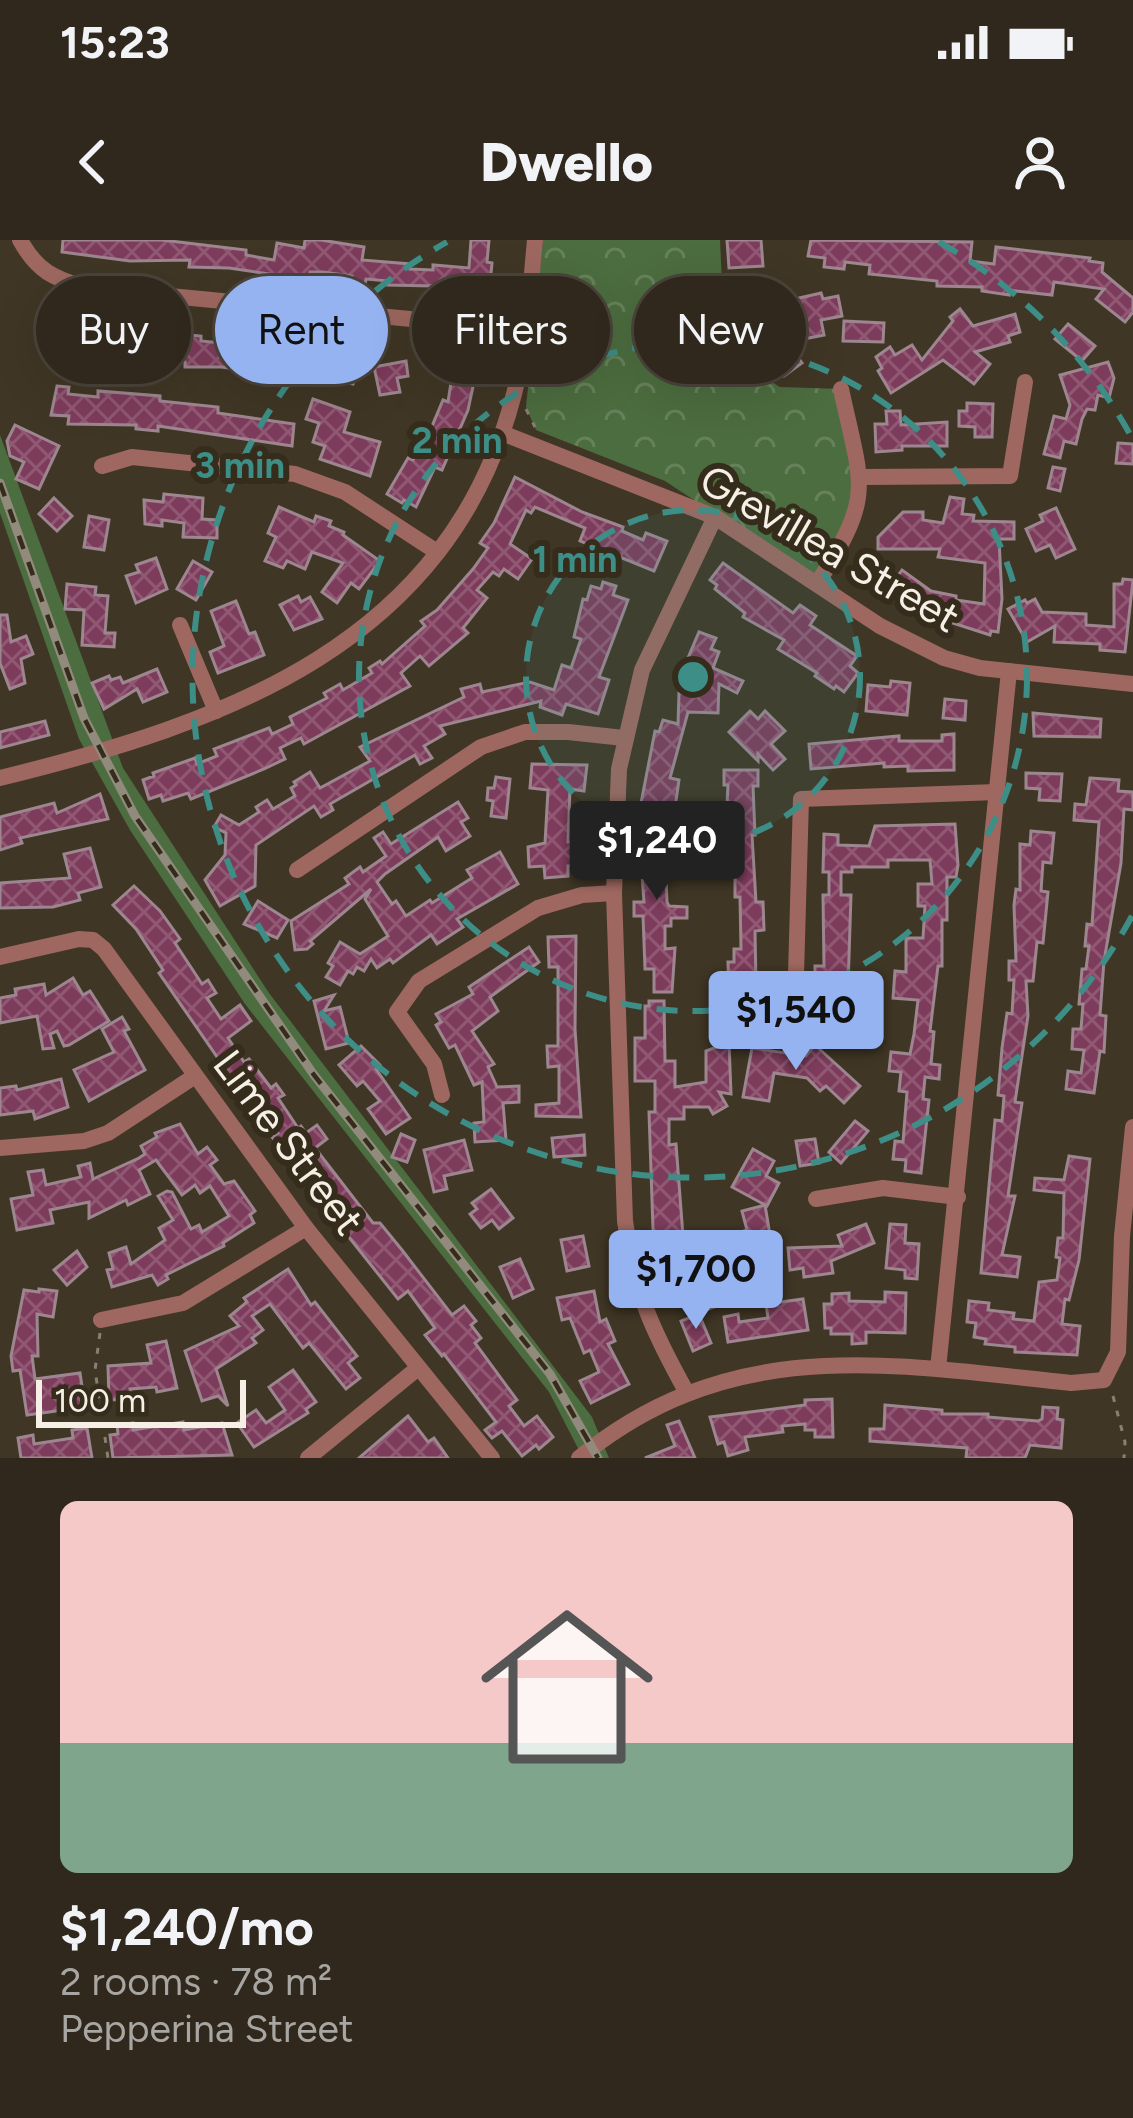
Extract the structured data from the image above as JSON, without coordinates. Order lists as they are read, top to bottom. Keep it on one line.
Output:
{"streets":{"street":["Grevillea Street","Lime Street"]},"scale_bar":"100 m","page":{"status":"15:23","header":"Dwello","chip":["Buy","Rent","Filters","New"],"price":["$1,240","$1,540","$1,700"],"scale":"100 m","list":[{"name":"$1,240/mo","note":"2 rooms · 78 m² · Pepperina Street"}]},"rings":["2 min","3 min","1 min"]}
